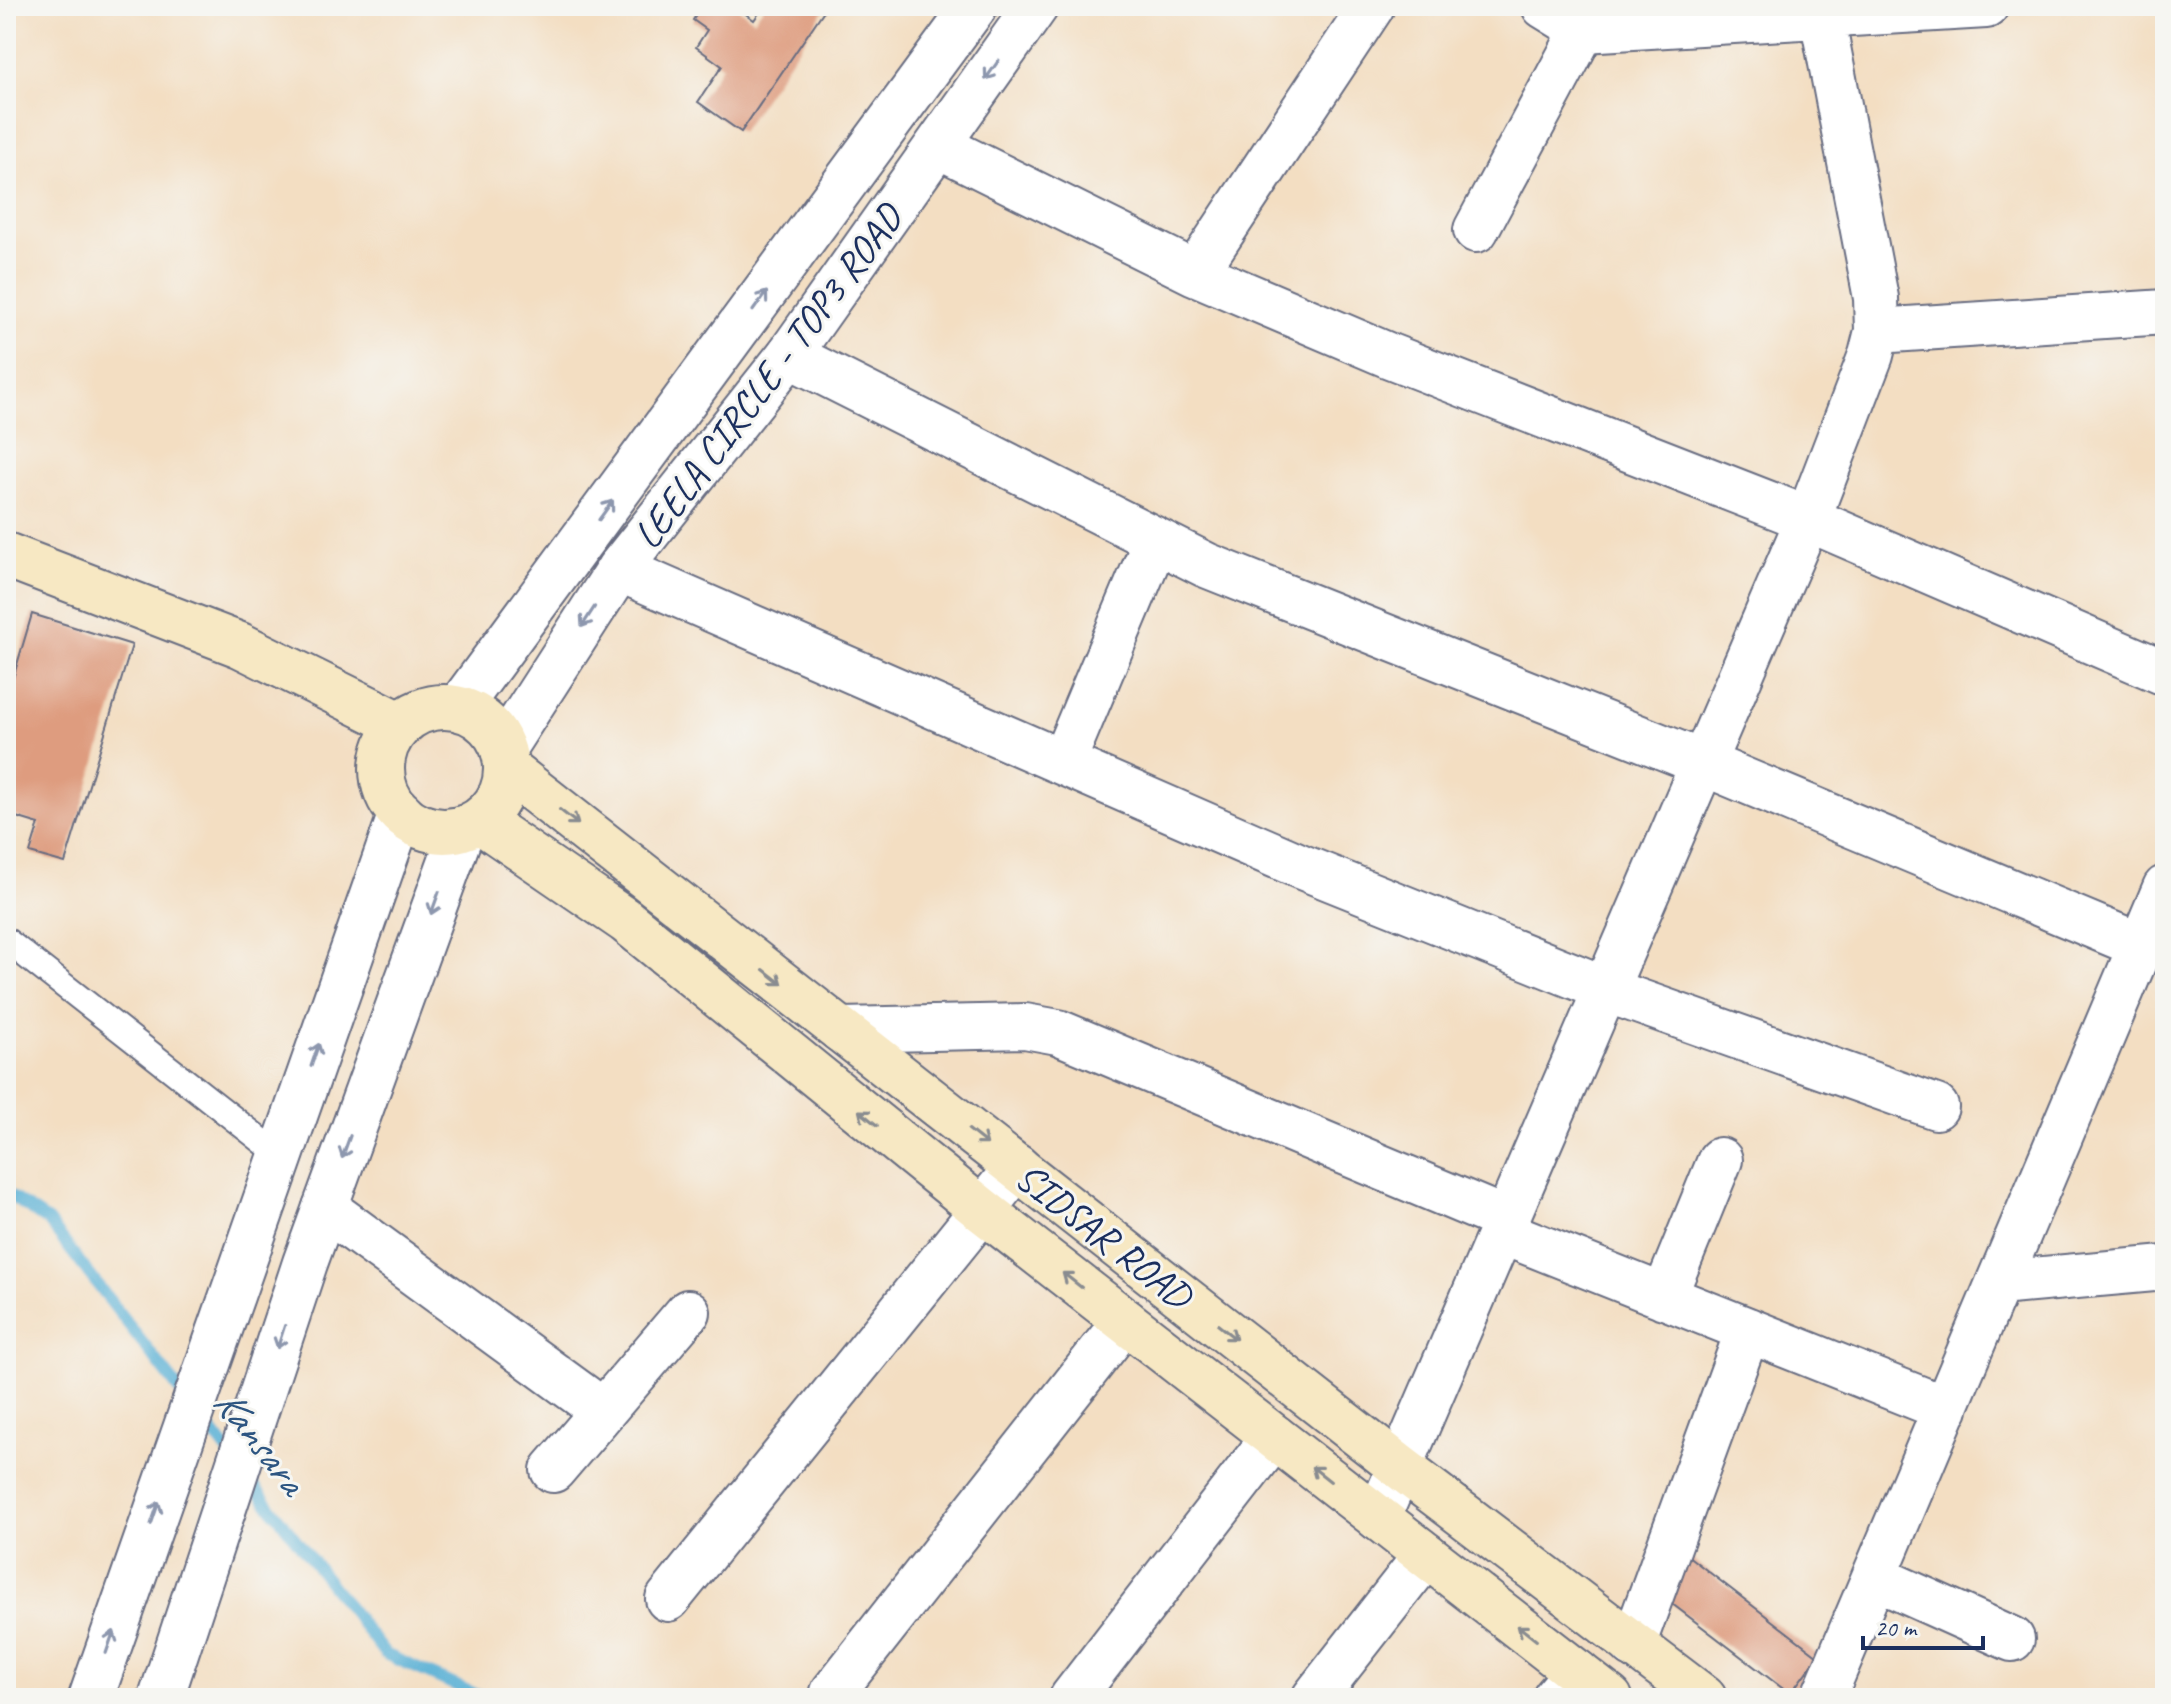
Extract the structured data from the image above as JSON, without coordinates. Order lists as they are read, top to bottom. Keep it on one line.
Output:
{"streets":{"main road":["SIDSAR ROAD"],"street":["LEELA CIRCLE - TOP3 ROAD"]},"crossings":[["LEELA CIRCLE - TOP3 ROAD","SIDSAR ROAD"]],"water":["Kansara"],"scale_bar":"20 m"}
